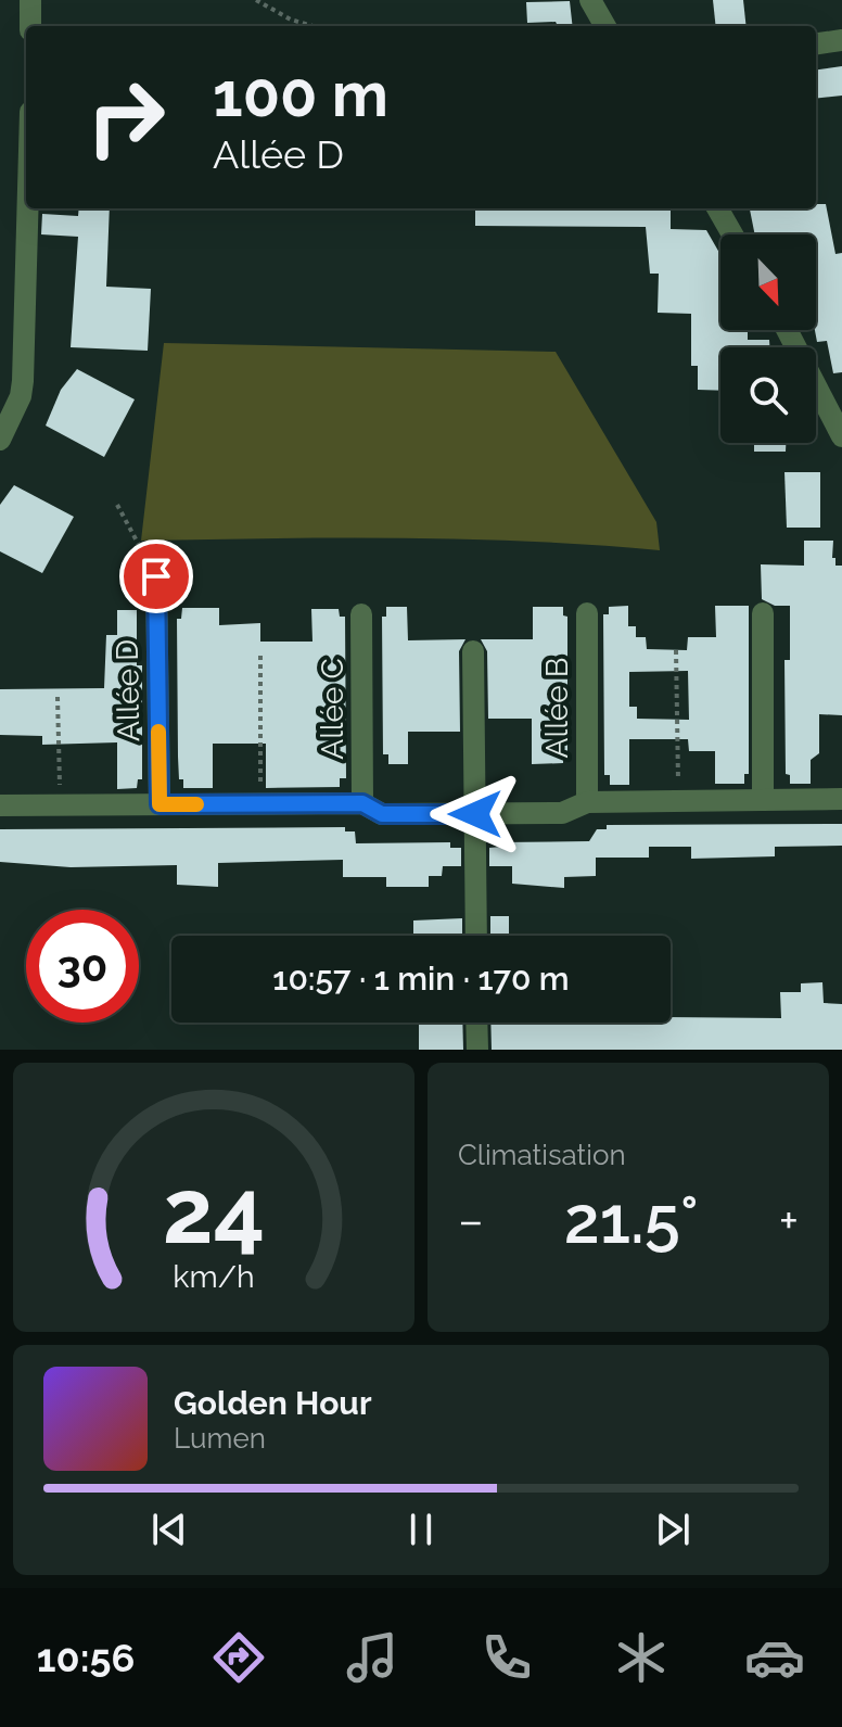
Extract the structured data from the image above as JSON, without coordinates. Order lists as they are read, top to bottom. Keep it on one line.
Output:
{"streets":{"street":["Allée D","Allée B","Allée C"]},"north":"bottom right","page":{"turn":["100 m","Allée D"],"limit":"30","trip":"10:57 · 1 min · 170 m","tile":"Climatisation","heat":["−","21.5°","+"],"song":["Golden Hour","Lumen"],"tabs":"10:56","gauge":["24","km/h"]}}
